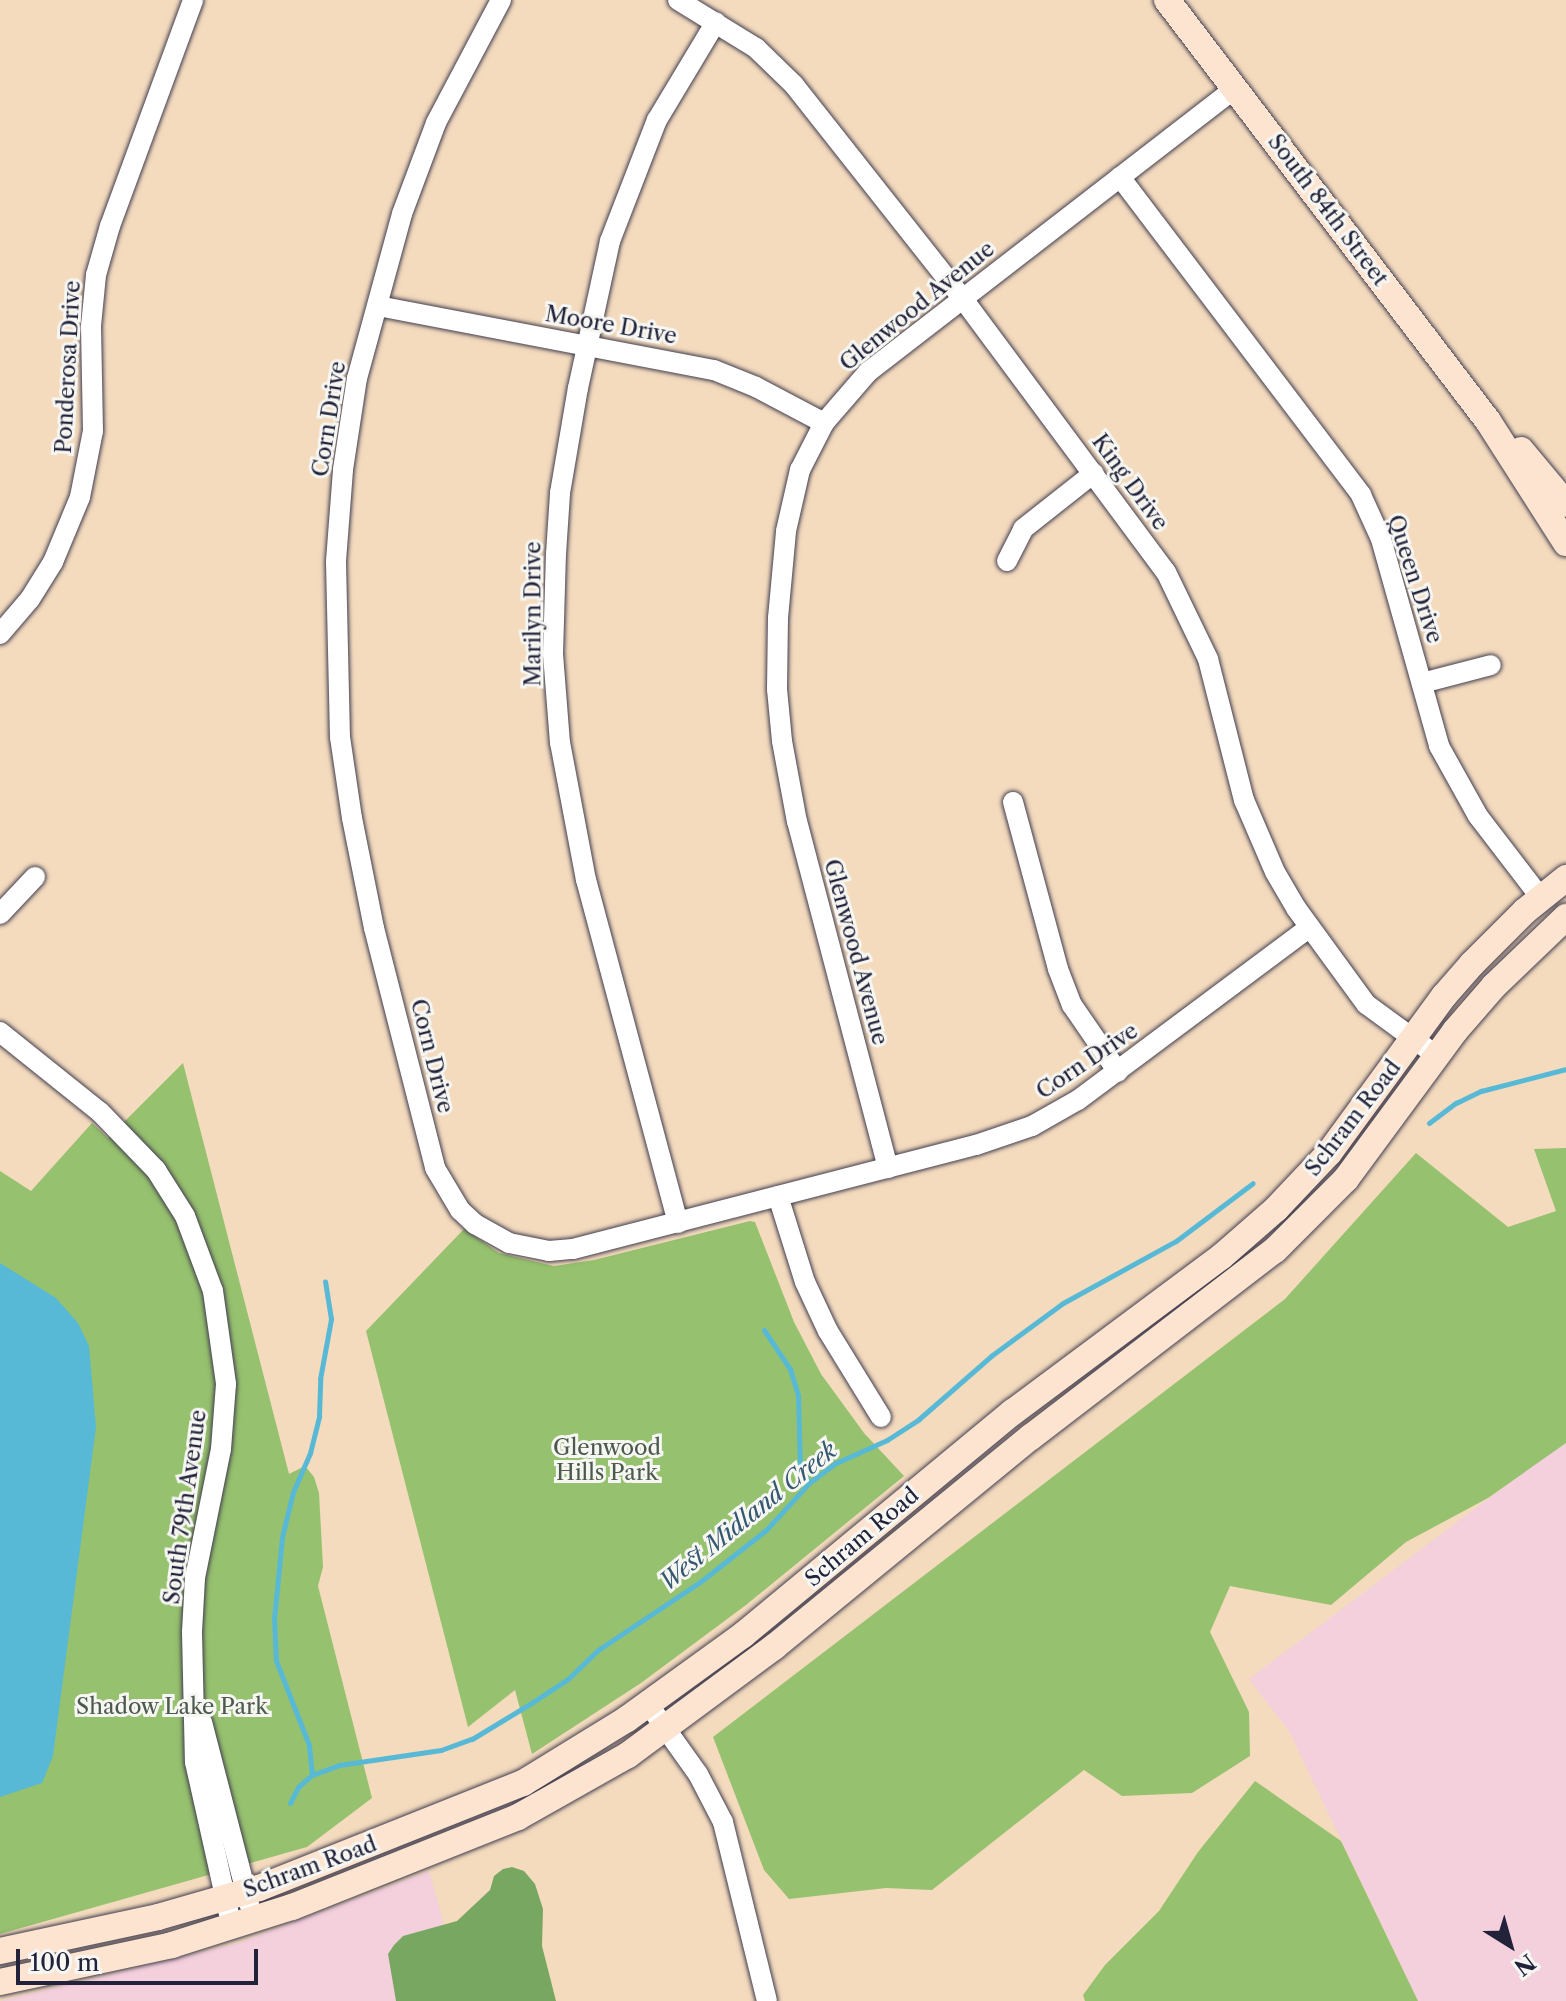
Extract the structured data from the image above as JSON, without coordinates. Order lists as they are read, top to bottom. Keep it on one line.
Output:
{"streets":{"main road":["South 84th Street","Schram Road"],"street":["Glenwood Avenue","Moore Drive","Ponderosa Drive","Corn Drive","King Drive","Queen Drive","Marilyn Drive","South 79th Avenue"]},"crossings":[["South 84th Street","Glenwood Avenue"],["Glenwood Avenue","Moore Drive"],["Glenwood Avenue","Corn Drive"],["Glenwood Avenue","King Drive"],["Glenwood Avenue","Queen Drive"],["Moore Drive","Corn Drive"],["Moore Drive","Marilyn Drive"],["Corn Drive","King Drive"],["Corn Drive","Marilyn Drive"],["King Drive","Marilyn Drive"],["King Drive","Schram Road"],["Queen Drive","Schram Road"],["Schram Road","South 79th Avenue"]],"water":["West Midland Creek"],"parks":["Glenwood Hills Park","Shadow Lake Park"],"scale_bar":"100 m","north":"bottom right"}
